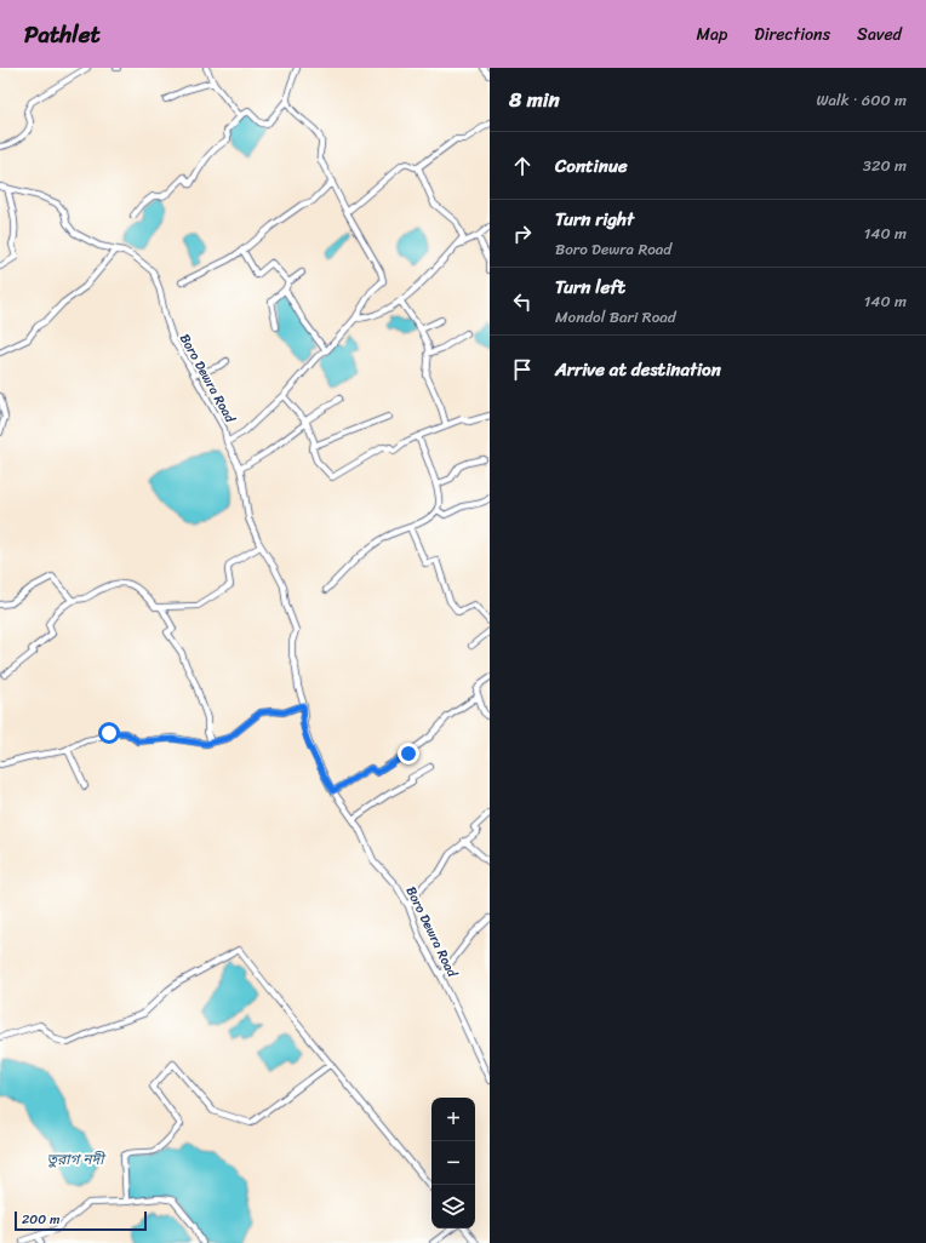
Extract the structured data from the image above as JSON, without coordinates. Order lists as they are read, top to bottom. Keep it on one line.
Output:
{"streets":{"street":["Boro Dewra Road"]},"water":["তুরাগ নদী"],"scale_bar":"200 m","page":{"header":"Pathlet","nav":["Map","Directions","Saved"],"heading":["8 min","Walk · 600 m"],"list":[["Continue","320 m"],["Turn right","Boro Dewra Road","140 m"],["Turn left","Mondol Bari Road","140 m"],"Arrive at destination"],"map_buttons":["+","−"],"scale":"200 m"}}
